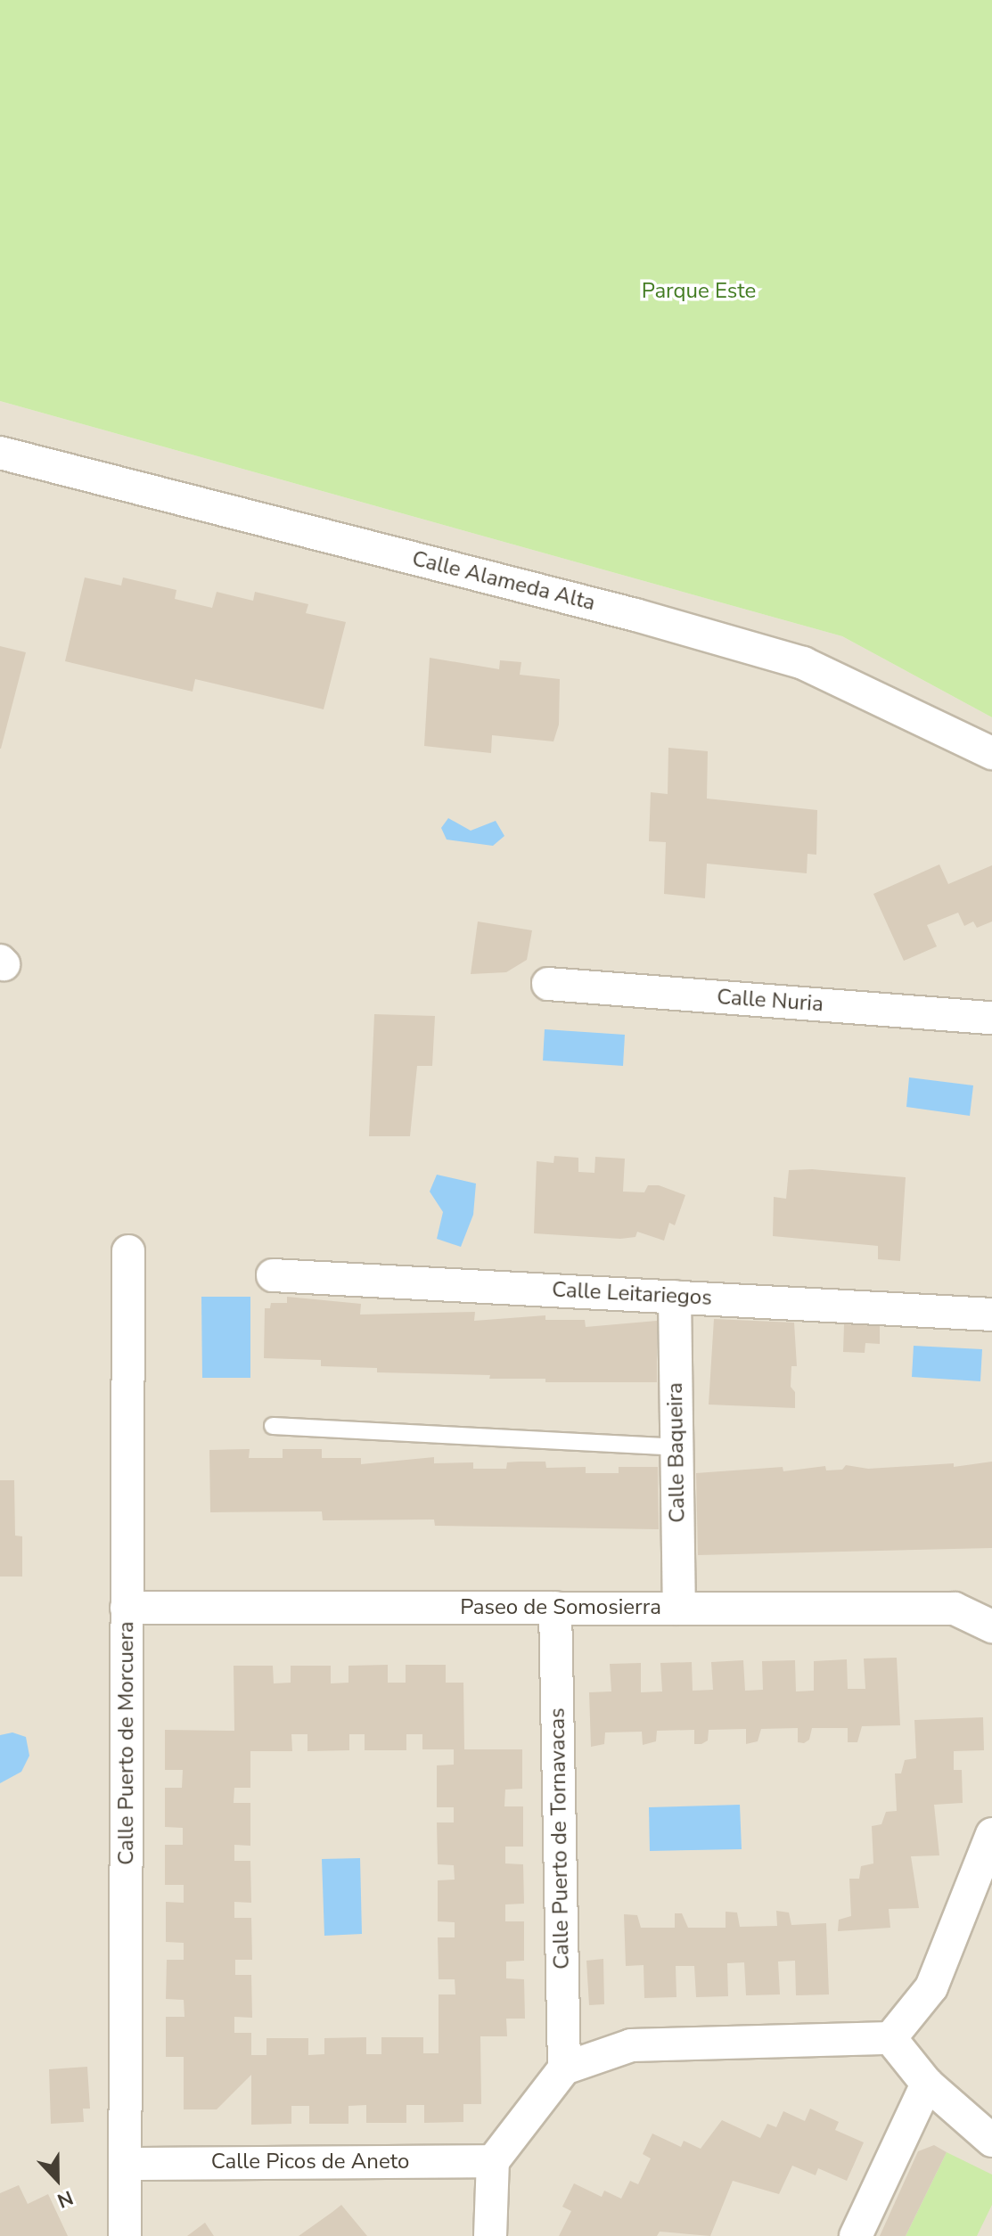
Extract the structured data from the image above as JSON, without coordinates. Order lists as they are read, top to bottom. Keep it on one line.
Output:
{"streets":{"street":["Calle Alameda Alta","Calle Nuria","Calle Leitariegos","Calle Baqueira","Paseo de Somosierra","Calle Puerto de Morcuera","Calle Puerto de Tornavacas","Calle Picos de Aneto"]},"crossings":[["Calle Leitariegos","Calle Baqueira"],["Calle Baqueira","Paseo de Somosierra"],["Paseo de Somosierra","Calle Puerto de Morcuera"],["Paseo de Somosierra","Calle Puerto de Tornavacas"],["Calle Puerto de Morcuera","Calle Picos de Aneto"]],"parks":["Parque Este"],"north":"bottom"}
